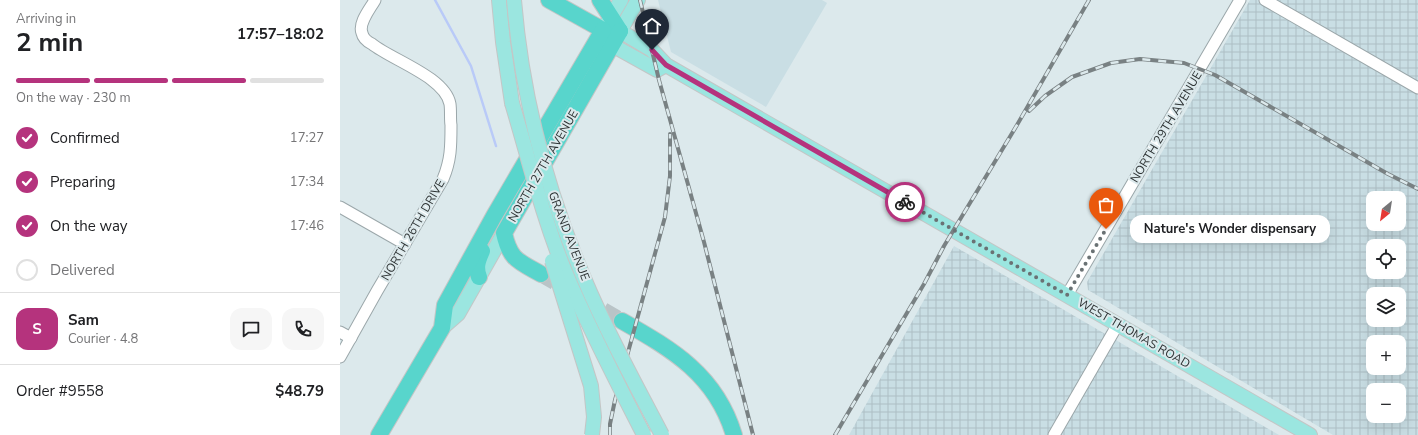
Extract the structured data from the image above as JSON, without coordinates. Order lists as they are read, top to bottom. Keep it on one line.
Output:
{"streets":{"highway":["NORTH 27TH AVENUE","WEST THOMAS ROAD"],"main road":["GRAND AVENUE"],"street":["NORTH 29TH AVENUE","NORTH 26TH DRIVE"]},"crossings":[["NORTH 29TH AVENUE","WEST THOMAS ROAD"],["NORTH 27TH AVENUE","WEST THOMAS ROAD"]],"places":["Nature's Wonder dispensary"],"north":"bottom left","page":{"heading":["2 min","Arriving in","17:57–18:02"],"panel":["Sam","Courier · 4.8","Order #9558","$48.79"],"bar":"On the way · 230 m","list":[["Confirmed","17:27"],["Preparing","17:34"],["On the way","17:46"],"Delivered"],"map_buttons":["+","−"],"bubble":"Nature's Wonder dispensary","round":"S"}}
